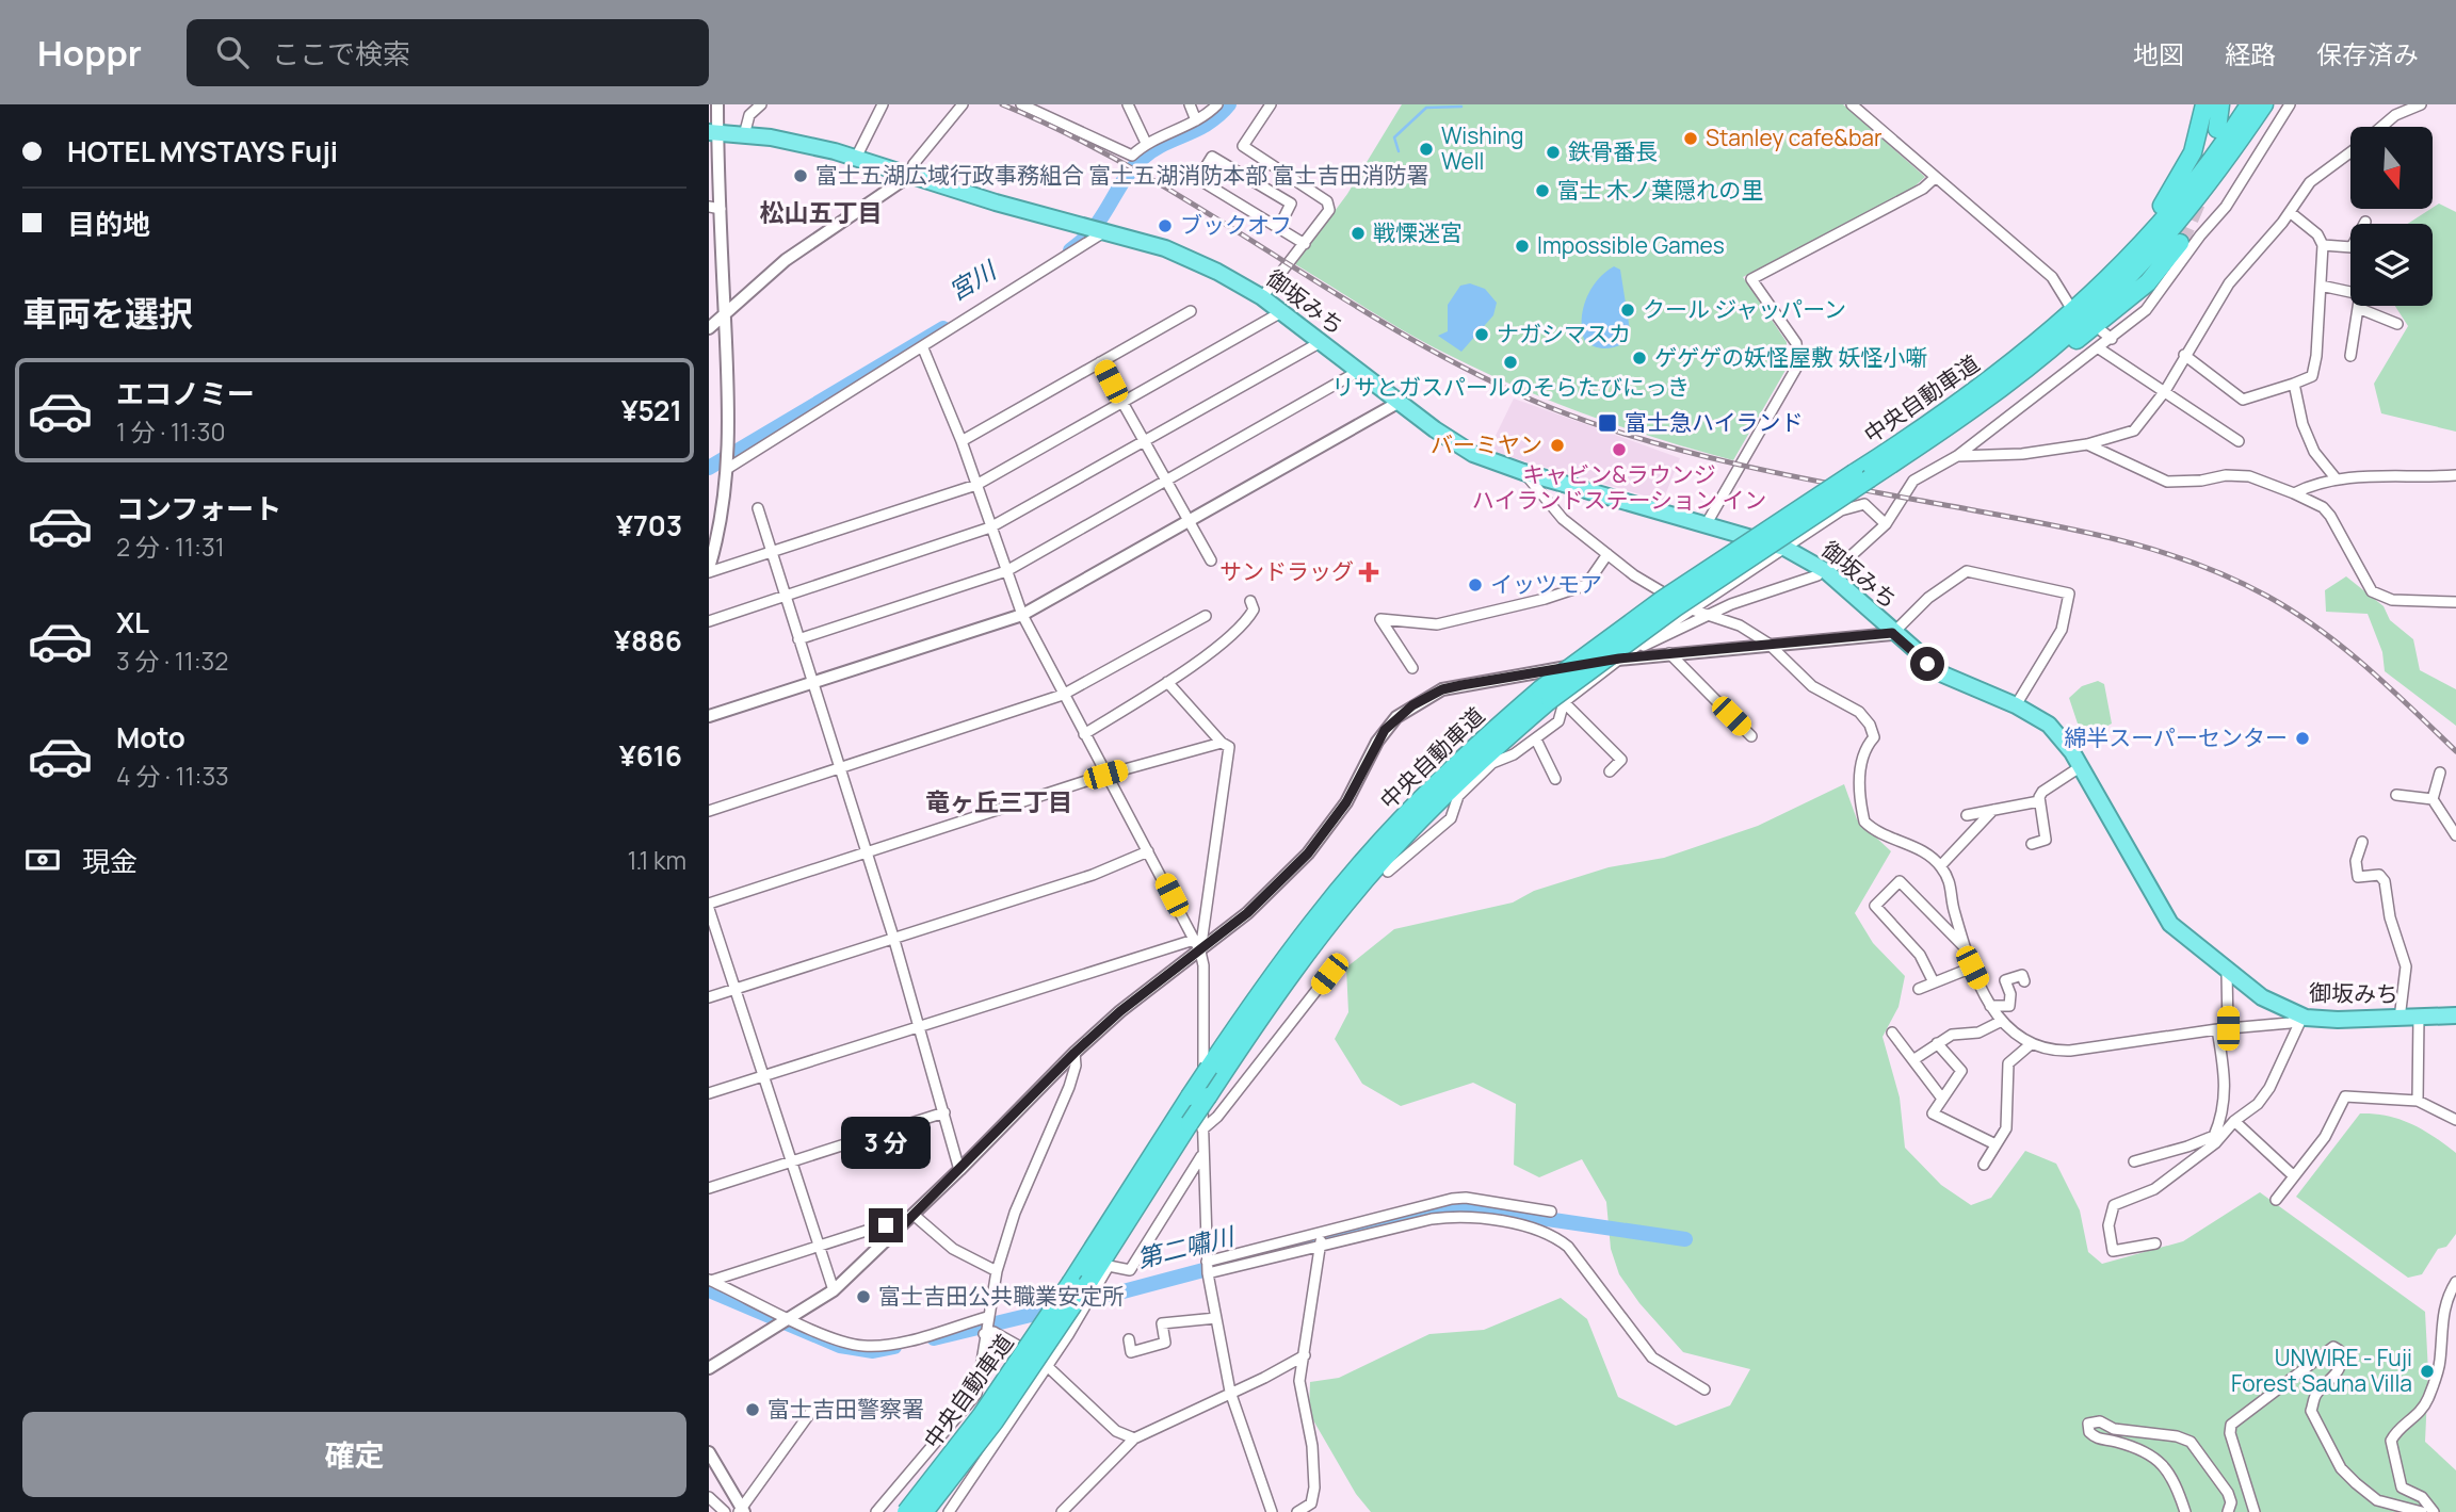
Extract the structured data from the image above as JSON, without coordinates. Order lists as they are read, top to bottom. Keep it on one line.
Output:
{"streets":{"highway":["御坂みち","中央自動車道"]},"districts":["松山五丁目","竜ヶ丘三丁目"],"water":["宮川","第二嘯川"],"places":{"other":["Stanley cafe&bar","Wishing Well","鉄骨番長","富士五湖広域行政事務組合 富士五湖消防本部 富士吉田消防署","富士 木ノ葉隠れの里","ブックオフ","戦慄迷宮","Impossible Games","クール ジャッパーン","ナガシマスカ","ゲゲゲの妖怪屋敷 妖怪小噺","リサとガスパールのそらたびにっき","バーミヤン","キャビン&ラウンジ ハイランドステーション イン","イッツモア","綿半スーパーセンター","富士吉田公共職業安定所","UNWIRE - Fuji Forest Sauna Villa","富士吉田警察署"],"transit":["富士急ハイランド"],"health":["サンドラッグ"]},"north":"bottom","page":{"header":"Hoppr","search":"ここで検索","nav":["地図","経路","保存済み"],"banner":["HOTEL MYSTAYS Fuji","目的地"],"heading":"車両を選択","list":[{"name":"エコノミー","note":"1 分 · 11:30","value":"¥521"},{"name":"コンフォート","note":"2 分 · 11:31","value":"¥703"},{"name":"XL","note":"3 分 · 11:32","value":"¥886"},{"name":"Moto","note":"4 分 · 11:33","value":"¥616"}],"pay":["現金","1.1 km"],"bubble":"3 分","buttons":"確定"}}
